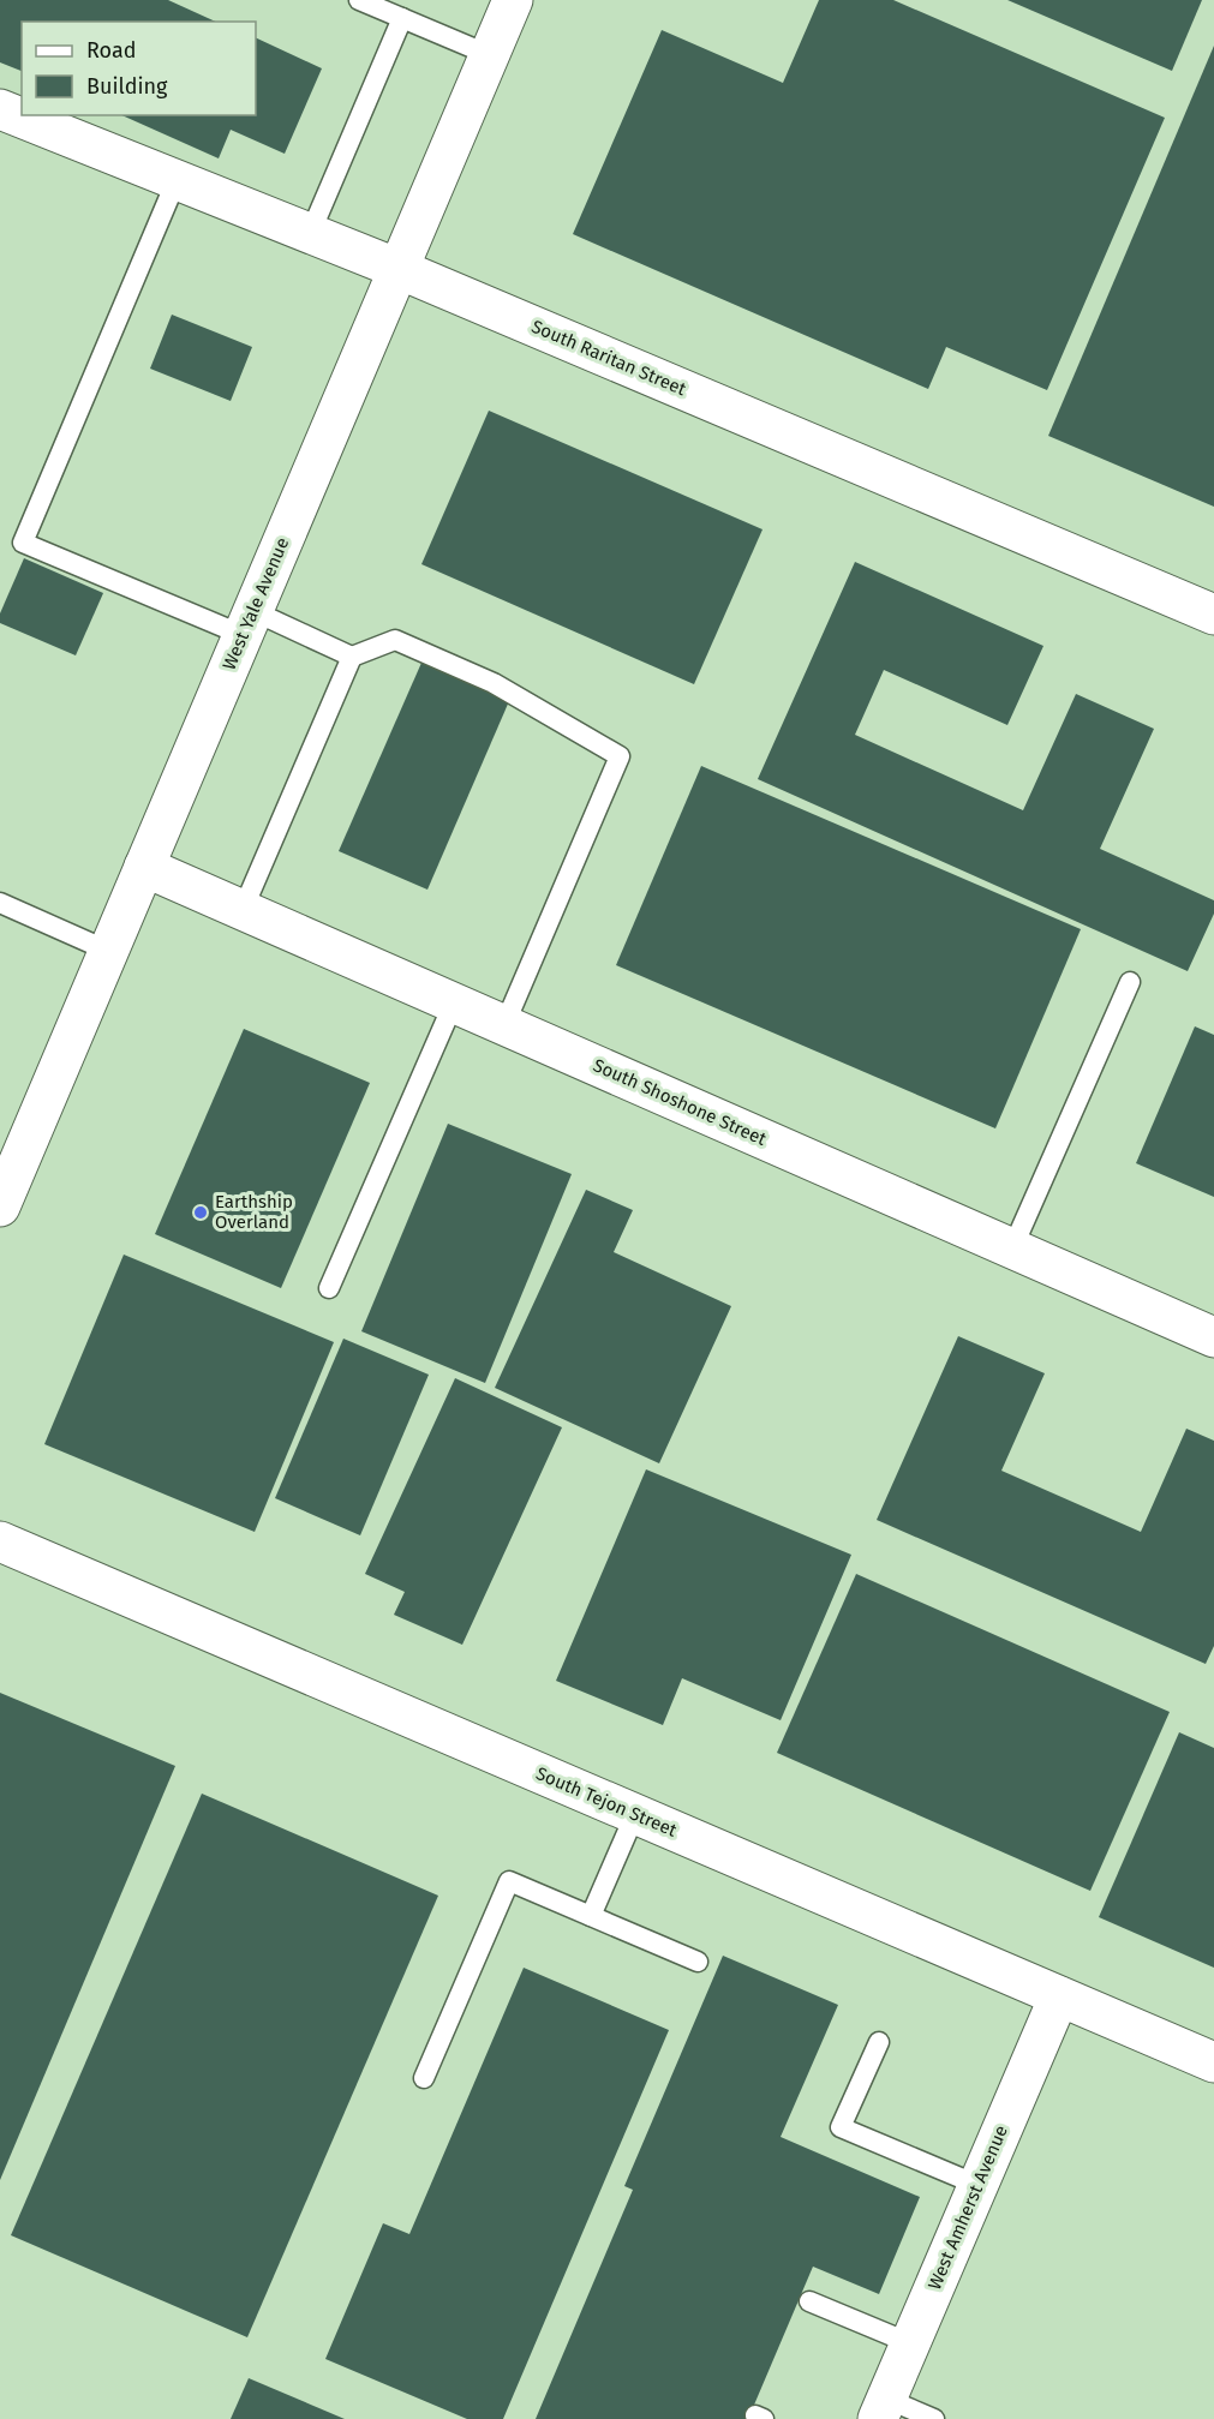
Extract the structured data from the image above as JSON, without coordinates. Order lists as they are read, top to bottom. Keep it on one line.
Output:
{"streets":{"street":["South Raritan Street","West Yale Avenue","South Shoshone Street","South Tejon Street","West Amherst Avenue"]},"crossings":[["South Raritan Street","West Yale Avenue"],["West Yale Avenue","South Shoshone Street"],["South Tejon Street","West Amherst Avenue"]],"places":["Earthship Overland"],"legend":["Road","Building"]}
